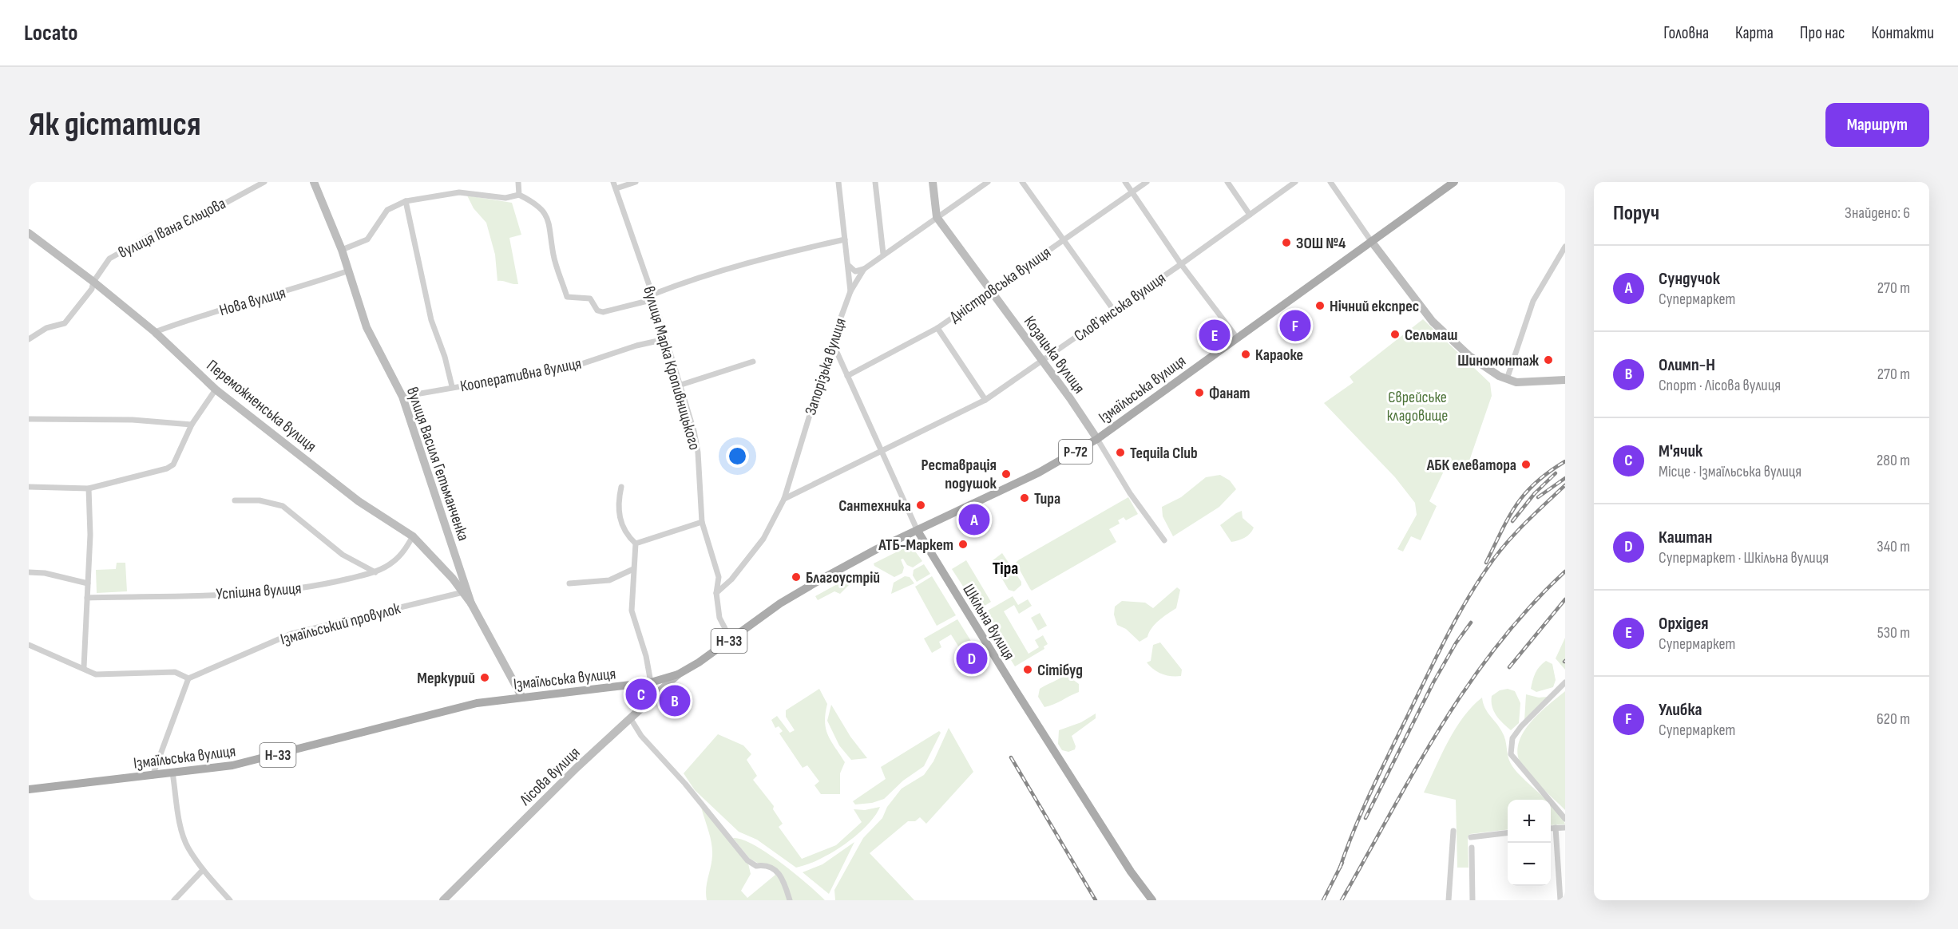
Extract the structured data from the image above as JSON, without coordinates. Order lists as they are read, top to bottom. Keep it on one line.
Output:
{"streets":{"main road":["Ізмаїльська вулиця","Р-72","Шкільна вулиця","Н-33"],"street":["вулиця Івана Єльцова","Дністровська вулиця","Нова вулиця","Словʼянська вулиця","Козацька вулиця","Запорізька вулиця","вулиця Марка Кропивницького","Кооперативна вулиця","Переможненська вулиця","вулиця Василя Гетьманченка","Успішна вулиця","Ізмаїльський провулок","Лісова вулиця"]},"crossings":[["вулиця Івана Єльцова","Переможненська вулиця"],["Дністровська вулиця","Козацька вулиця"],["Дністровська вулиця","Шкільна вулиця"],["Нова вулиця","Переможненська вулиця"],["Нова вулиця","вулиця Василя Гетьманченка"],["Словʼянська вулиця","Козацька вулиця"],["Словʼянська вулиця","Запорізька вулиця"],["Словʼянська вулиця","Шкільна вулиця"],["Козацька вулиця","Запорізька вулиця"],["Козацька вулиця","Ізмаїльська вулиця"],["Запорізька вулиця","вулиця Марка Кропивницького"],["Запорізька вулиця","Шкільна вулиця"],["вулиця Марка Кропивницького","Кооперативна вулиця"],["вулиця Марка Кропивницького","Ізмаїльська вулиця"],["Кооперативна вулиця","вулиця Василя Гетьманченка"],["Ізмаїльська вулиця","вулиця Василя Гетьманченка"],["Ізмаїльська вулиця","Шкільна вулиця"],["Ізмаїльська вулиця","Лісова вулиця"],["Переможненська вулиця","вулиця Василя Гетьманченка"],["Переможненська вулиця","Успішна вулиця"],["Переможненська вулиця","Ізмаїльський провулок"]],"districts":["Тіра"],"parks":["Єврейське кладовище"],"places":["ЗОШ №4","Нічний експрес","Сельмаш","Караоке","Шиномонтаж","Фанат","Tequila Club","АБК елеватора","Реставрація подушок","Тира","Сантехника","АТБ-Маркет","Благоустрій","Сітібуд","Меркурий"],"page":{"header":"Locato","nav":["Головна","Карта","Про нас","Контакти"],"buttons":"Маршрут","title":"Як дістатися","heading":["Поруч","Знайдено: 6"],"list":[{"mark":"A","name":"Сундучок","note":"Супермаркет","value":"270 m"},{"mark":"B","name":"Олимп-Н","note":"Спорт · Лісова вулиця","value":"270 m"},{"mark":"C","name":"М'ячик","note":"Місце · Ізмаїльська вулиця","value":"280 m"},{"mark":"D","name":"Каштан","note":"Супермаркет · Шкільна вулиця","value":"340 m"},{"mark":"E","name":"Орхідея","note":"Супермаркет","value":"530 m"},{"mark":"F","name":"Улибка","note":"Супермаркет","value":"620 m"}],"pins":["F","E","A","D","C","B"],"map_buttons":["+","−"]}}
